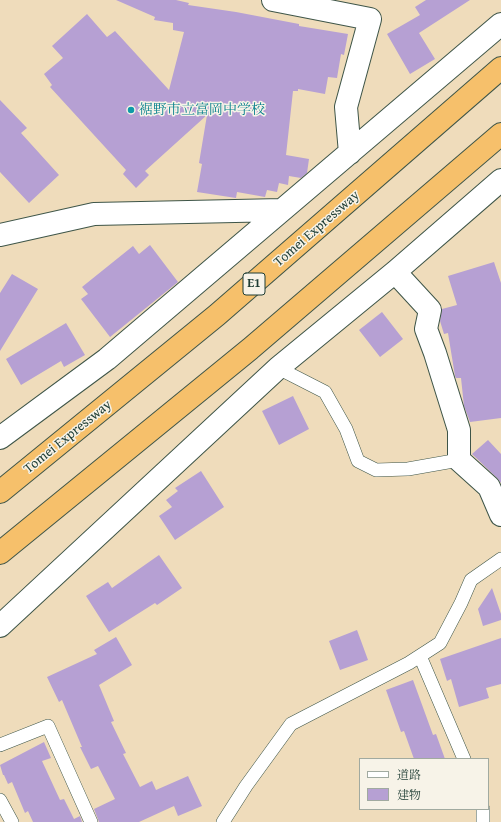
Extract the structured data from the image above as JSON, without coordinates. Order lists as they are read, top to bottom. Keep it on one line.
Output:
{"streets":{"highway":["Tomei Expressway","E1"]},"places":["裾野市立富岡中学校"],"legend":["道路","建物"]}
